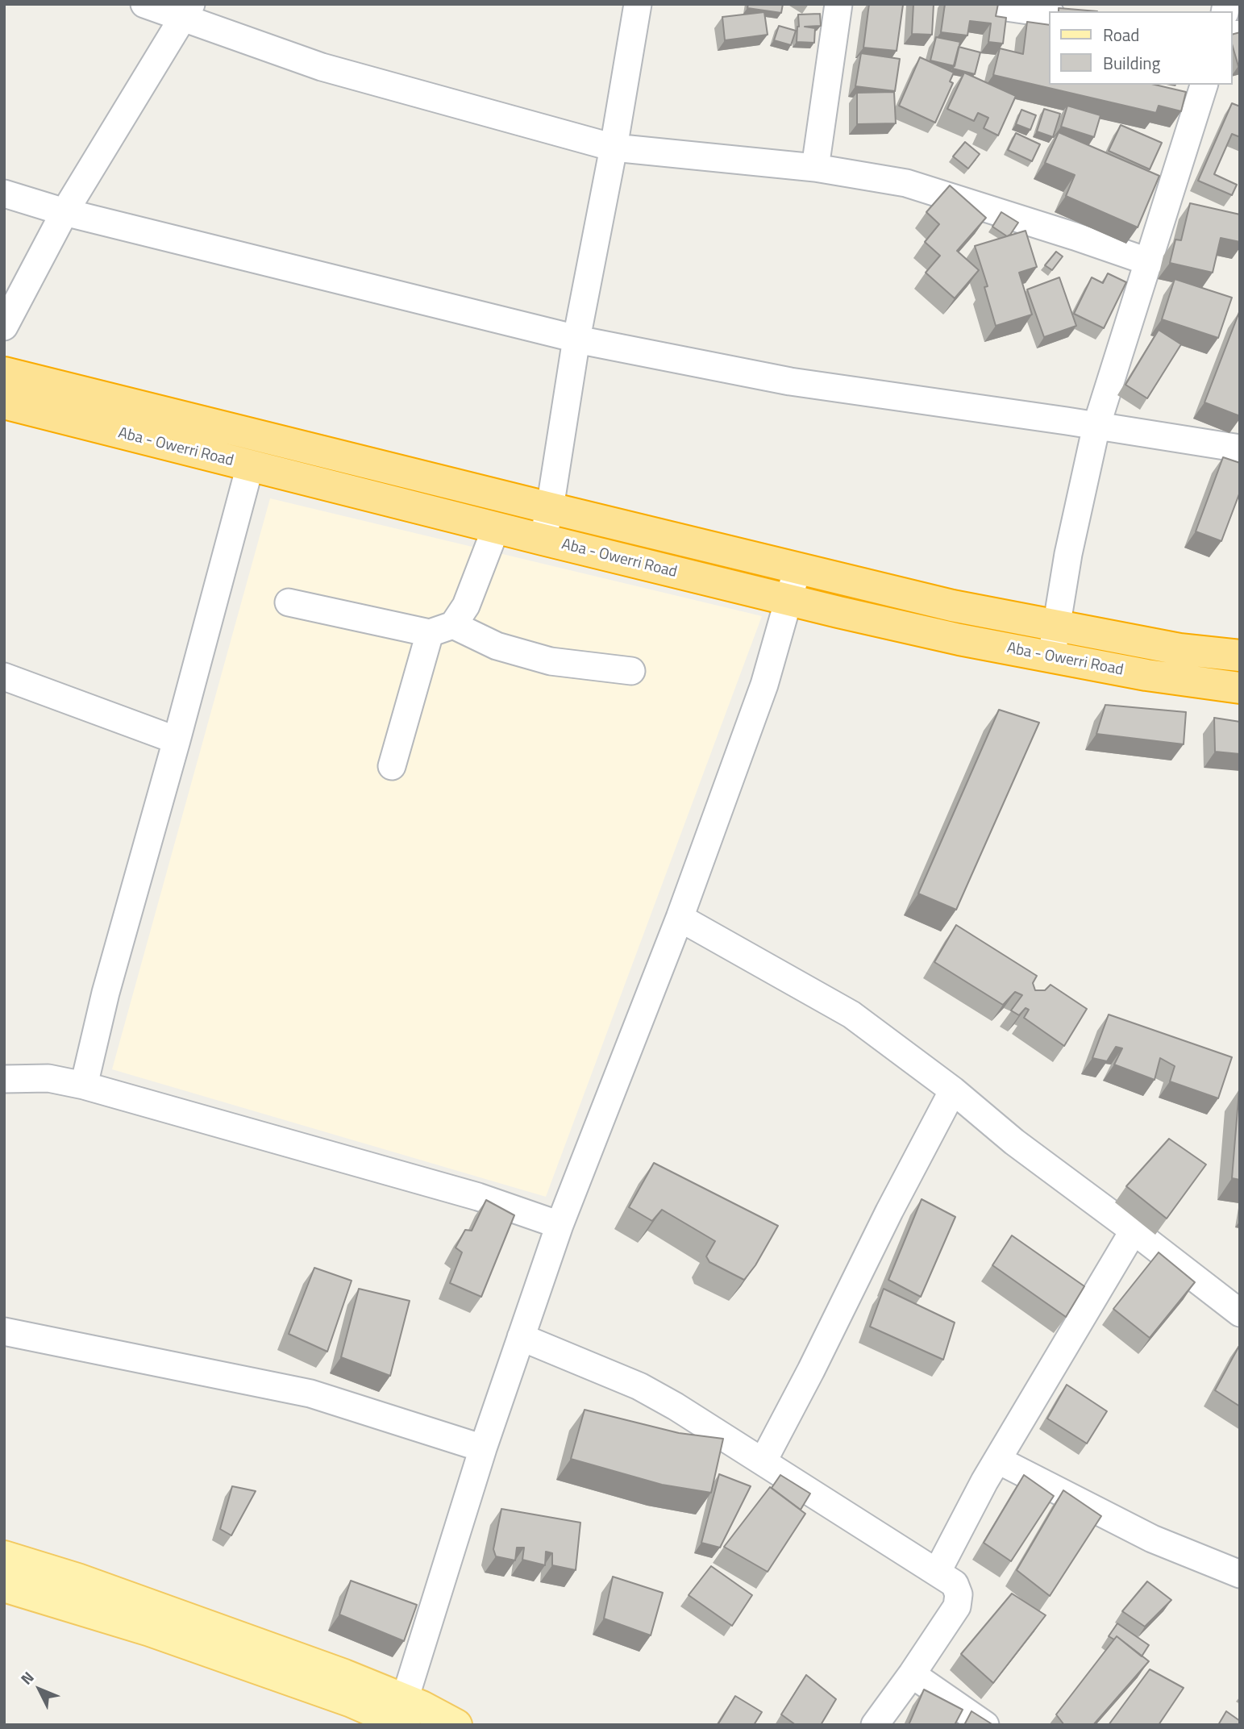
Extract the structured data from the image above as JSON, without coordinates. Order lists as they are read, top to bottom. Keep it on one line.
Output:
{"streets":{"highway":["Aba - Owerri Road"]},"legend":["Road","Building"],"north":"top left"}
